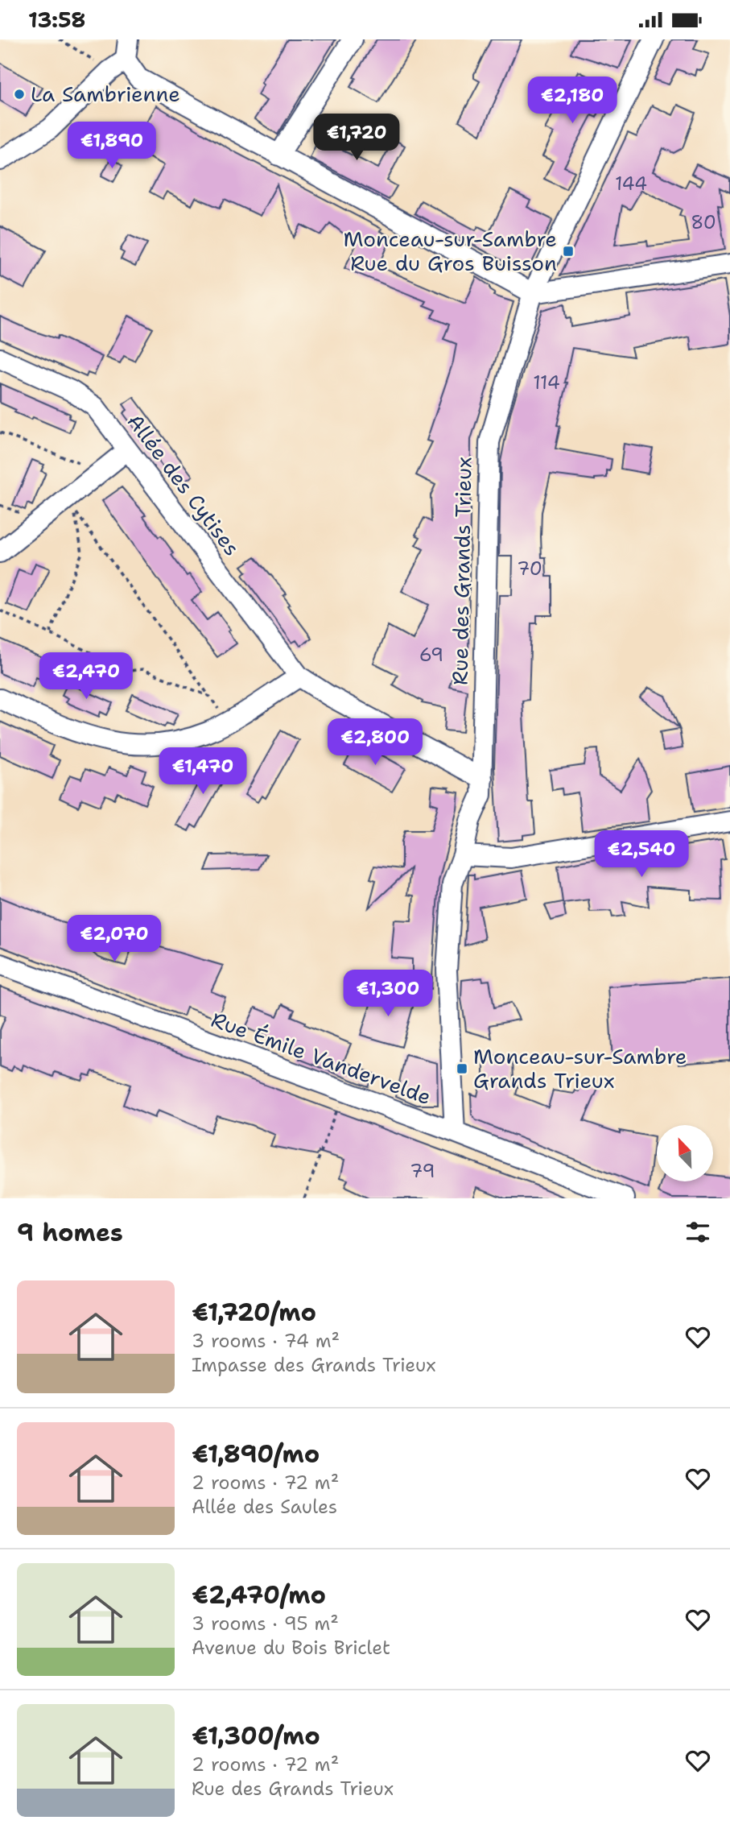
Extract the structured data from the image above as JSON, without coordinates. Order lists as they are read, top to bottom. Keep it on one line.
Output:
{"streets":{"street":["Allée des Cytises","Rue des Grands Trieux","Rue Émile Vandervelde"]},"crossings":[["Allée des Cytises","Rue des Grands Trieux"],["Rue des Grands Trieux","Rue Émile Vandervelde"]],"places":{"other":["La Sambrienne"],"transit":["Monceau-sur-Sambre Rue du Gros Buisson","Monceau-sur-Sambre Grands Trieux"]},"house_numbers":["144","80","114","70","69","79"],"north":"top left","page":{"status":"13:58","price":["€2,180","€1,720","€1,890","€2,470","€2,800","€1,470","€2,540","€2,070","€1,300"],"heading":"9 homes","list":[{"name":"€1,720/mo","note":"3 rooms · 74 m² · Impasse des Grands Trieux"},{"name":"€1,890/mo","note":"2 rooms · 72 m² · Allée des Saules"},{"name":"€2,470/mo","note":"3 rooms · 95 m² · Avenue du Bois Briclet"},{"name":"€1,300/mo","note":"2 rooms · 72 m² · Rue des Grands Trieux"}]}}
